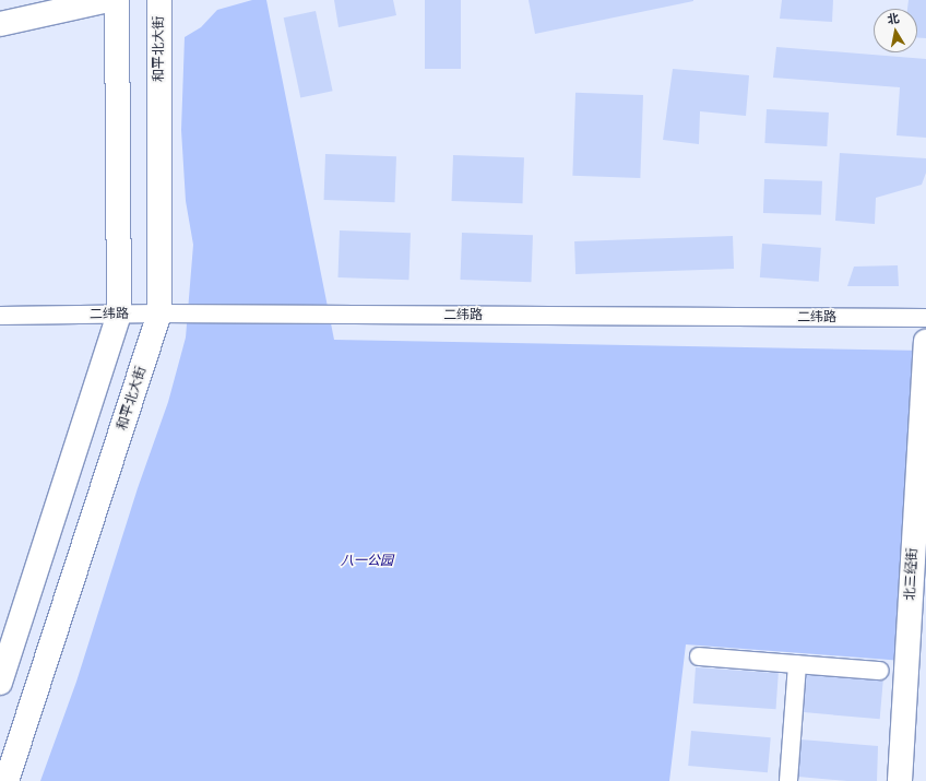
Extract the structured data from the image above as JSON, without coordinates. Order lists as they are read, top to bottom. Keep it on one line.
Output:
{"streets":{"main road":["和平北大街","北三经街"],"street":["二纬路"]},"crossings":[["和平北大街","二纬路"]],"parks":["八一公园"],"north":"top"}
